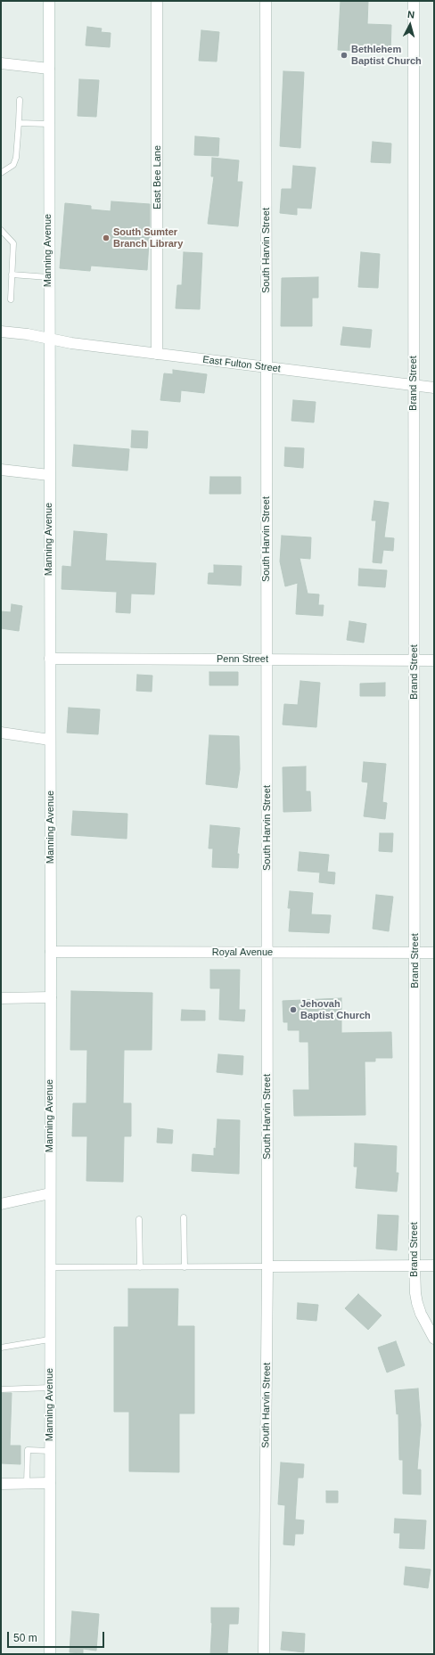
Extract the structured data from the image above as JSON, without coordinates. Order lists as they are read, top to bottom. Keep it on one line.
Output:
{"streets":{"street":["East Bee Lane","Manning Avenue","South Harvin Street","East Fulton Street","Brand Street","Penn Street","Royal Avenue"]},"crossings":[["East Bee Lane","East Fulton Street"],["Manning Avenue","East Fulton Street"],["Manning Avenue","Penn Street"],["Manning Avenue","Royal Avenue"],["South Harvin Street","East Fulton Street"],["South Harvin Street","Penn Street"],["South Harvin Street","Royal Avenue"],["East Fulton Street","Brand Street"],["Brand Street","Penn Street"],["Brand Street","Royal Avenue"]],"places":["Bethlehem Baptist Church","South Sumter Branch Library","Jehovah Baptist Church"],"scale_bar":"50 m","north":"top"}
